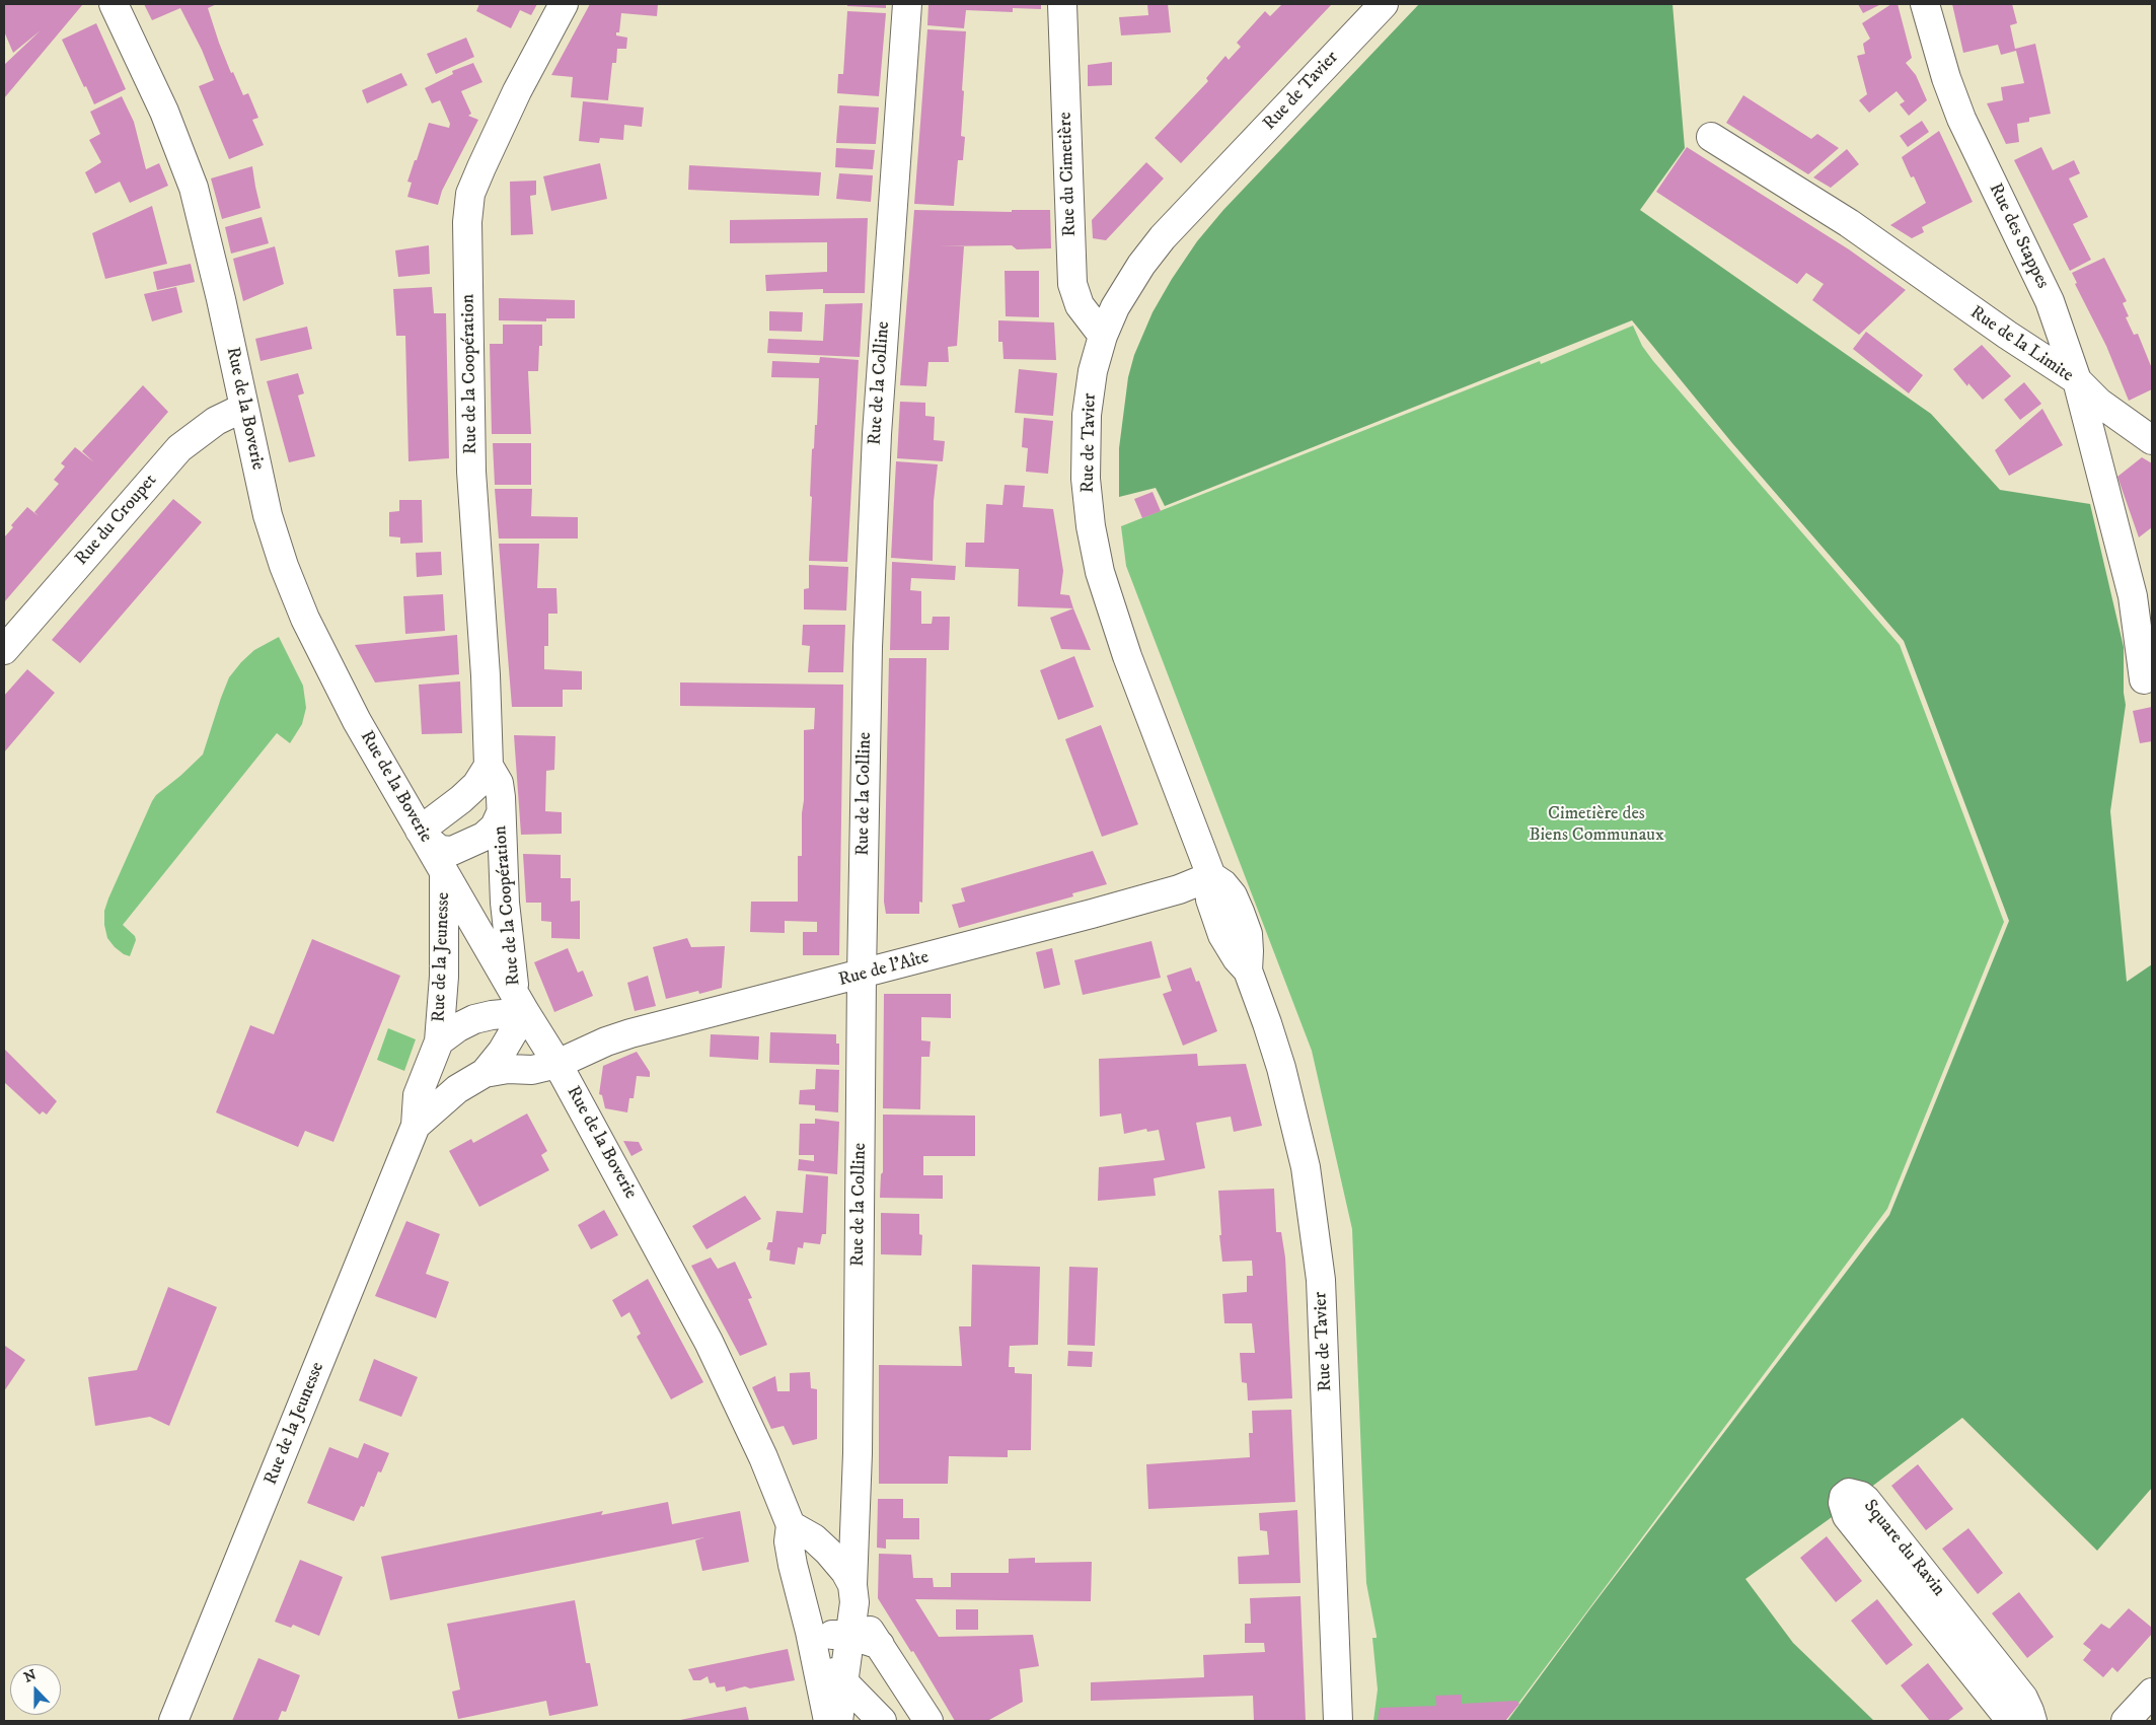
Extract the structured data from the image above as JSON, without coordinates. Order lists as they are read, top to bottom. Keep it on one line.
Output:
{"streets":{"street":["Rue de Tavier","Rue du Cimetière","Rue des Stappes","Rue de la Limite","Rue de la Coopération","Rue de la Colline","Rue de la Boverie","Rue du Croupet","Rue de la Jeunesse","Rue de l'Aîte","Square du Ravin"]},"crossings":[["Rue de Tavier","Rue du Cimetière"],["Rue de Tavier","Rue de l'Aîte"],["Rue des Stappes","Rue de la Limite"],["Rue de la Coopération","Rue de la Boverie"],["Rue de la Coopération","Rue de la Jeunesse"],["Rue de la Colline","Rue de l'Aîte"],["Rue de la Boverie","Rue du Croupet"],["Rue de la Boverie","Rue de la Jeunesse"],["Rue de la Boverie","Rue de l'Aîte"],["Rue de la Jeunesse","Rue de l'Aîte"]],"parks":["Cimetière des Biens Communaux"],"north":"top"}
